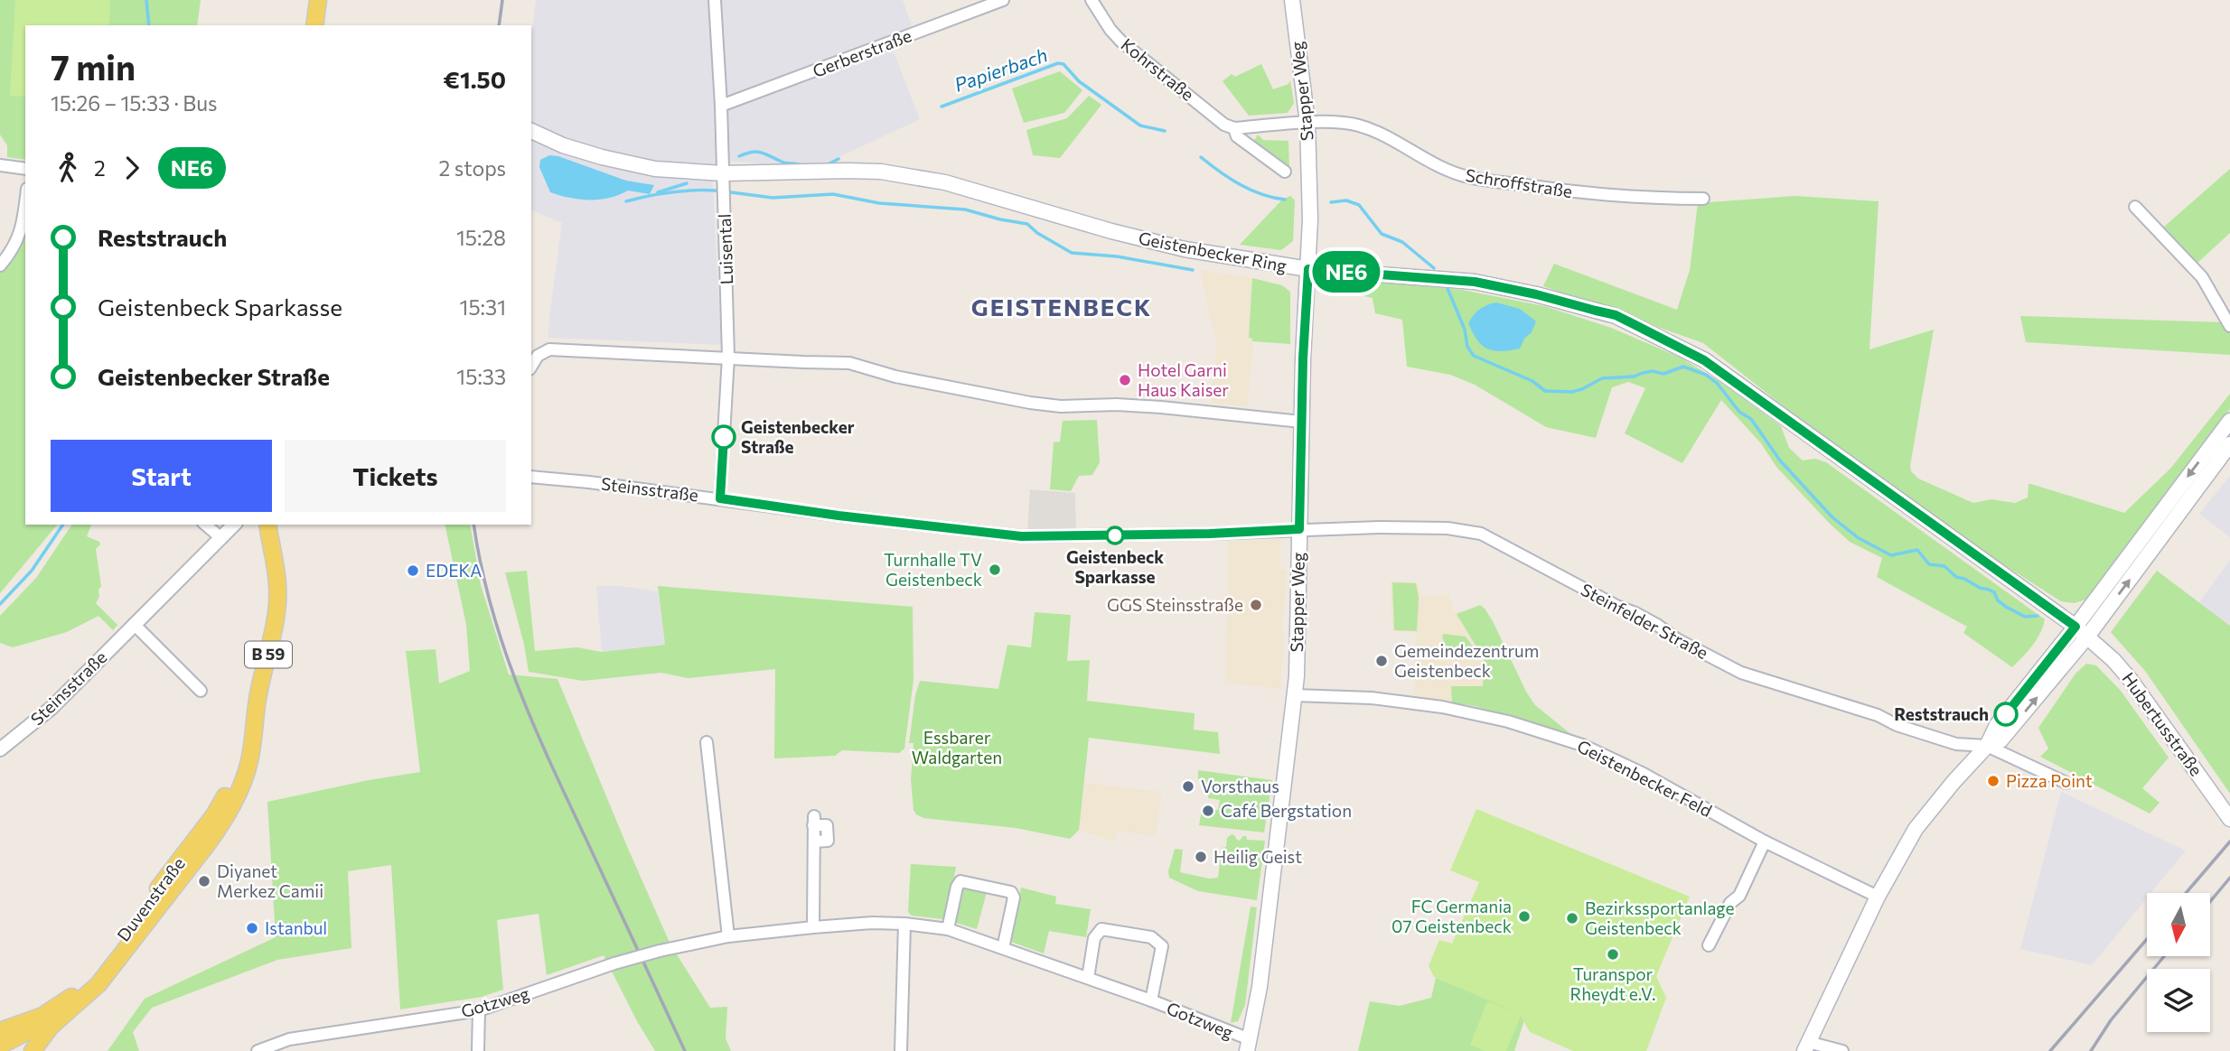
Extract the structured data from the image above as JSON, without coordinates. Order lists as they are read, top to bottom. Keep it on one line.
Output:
{"streets":{"main road":["Stapper Weg","Geistenbecker Ring","B 59","Hubertusstraße","Duvenstraße"],"street":["Gerberstraße","Kohrstraße","Schroffstraße","Luisental","Steinsstraße","Steinfelder Straße","Geistenbecker Feld","Gotzweg"]},"crossings":[["Gerberstraße","Luisental"],["Stapper Weg","Schroffstraße"],["Stapper Weg","Geistenbecker Ring"],["Stapper Weg","Steinsstraße"],["Stapper Weg","Steinfelder Straße"],["Stapper Weg","Geistenbecker Feld"],["Stapper Weg","Gotzweg"],["Luisental","Geistenbecker Ring"],["Luisental","Steinsstraße"],["Geistenbecker Ring","Hubertusstraße"],["Steinsstraße","Steinfelder Straße"],["B 59","Duvenstraße"]],"districts":["GEISTENBECK"],"water":["Papierbach"],"parks":["Essbarer Waldgarten"],"places":["Hotel Garni Haus Kaiser","Geistenbecker Straße","Geistenbeck Sparkasse","Turnhalle TV Geistenbeck","EDEKA","GGS Steinsstraße","Gemeindezentrum Geistenbeck","Reststrauch","Pizza Point","Vorsthaus","Café Bergstation","Heilig Geist","Diyanet Merkez Camii","FC Germania 07 Geistenbeck","Bezirkssportanlage Geistenbeck","Istanbul","Turanspor Rheydt e.V."],"lines":["bus line NE6"],"north":"bottom","page":{"on_map":"NE6","heading":["7 min","15:26 – 15:33 · Bus","€1.50"],"legs":["2","NE6","2 stops"],"list":[{"name":"Reststrauch","value":"15:28"},{"name":"Geistenbeck Sparkasse","value":"15:31"},{"name":"Geistenbecker Straße","value":"15:33"}],"buttons":["Start","Tickets"]}}
